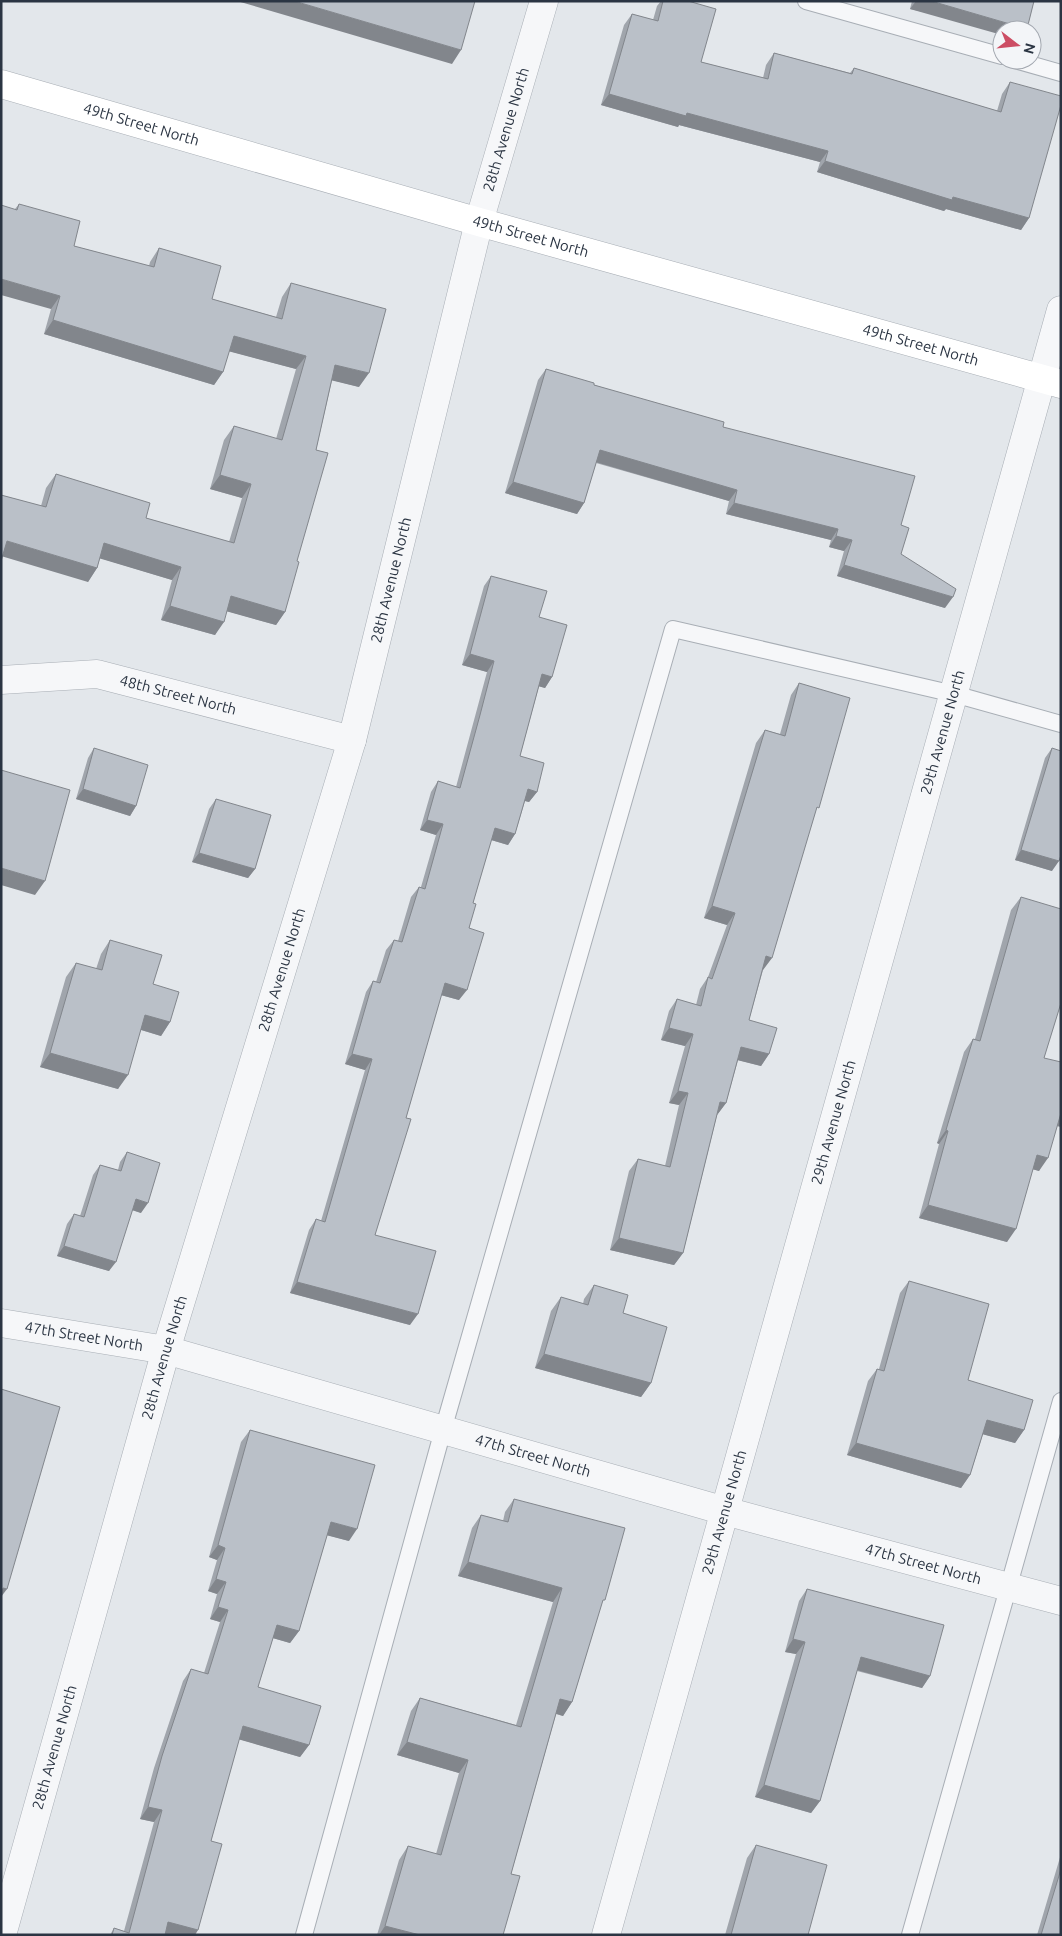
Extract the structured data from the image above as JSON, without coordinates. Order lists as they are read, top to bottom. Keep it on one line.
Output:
{"streets":{"main road":["49th Street North"],"street":["28th Avenue North","48th Street North","29th Avenue North","47th Street North"]},"crossings":[["49th Street North","28th Avenue North"],["49th Street North","29th Avenue North"],["28th Avenue North","48th Street North"],["28th Avenue North","47th Street North"],["29th Avenue North","47th Street North"]],"north":"right"}
